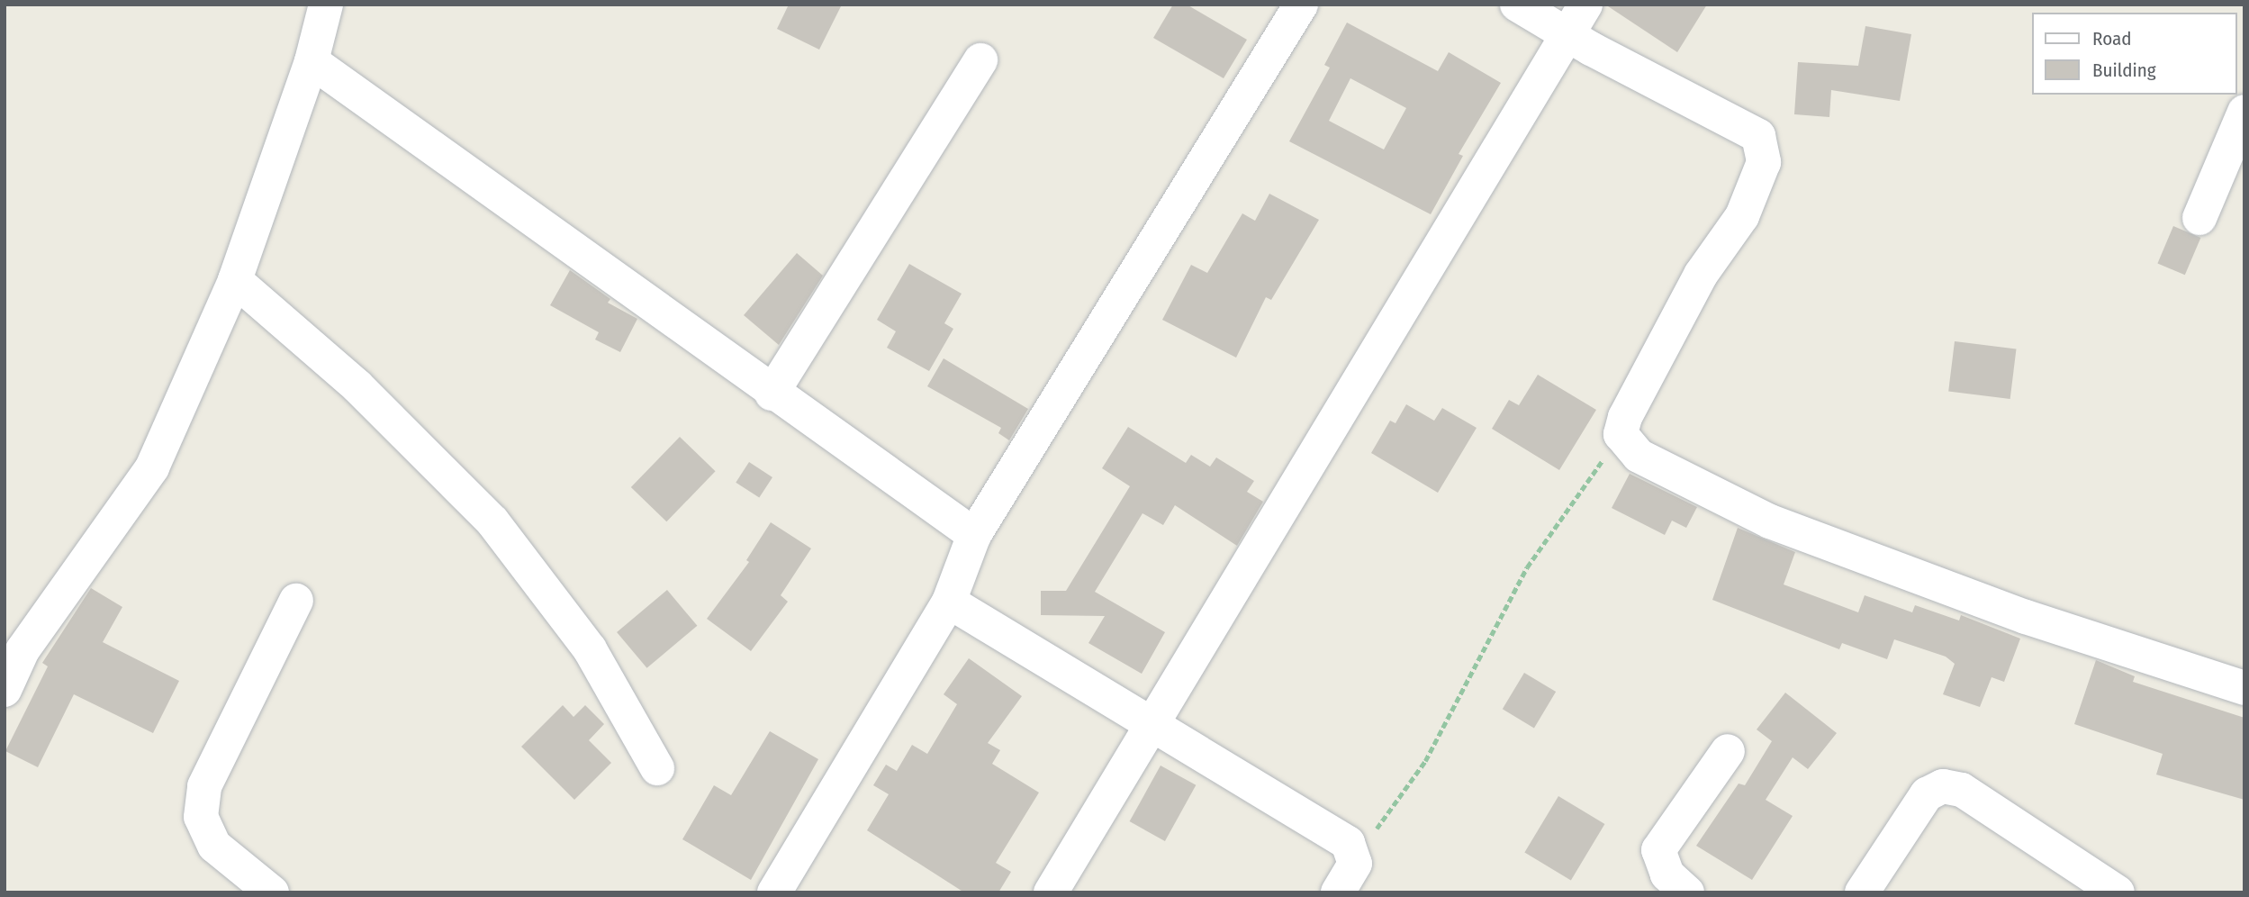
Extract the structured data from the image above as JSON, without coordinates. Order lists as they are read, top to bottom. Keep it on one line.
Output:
{"legend":["Road","Building"]}
